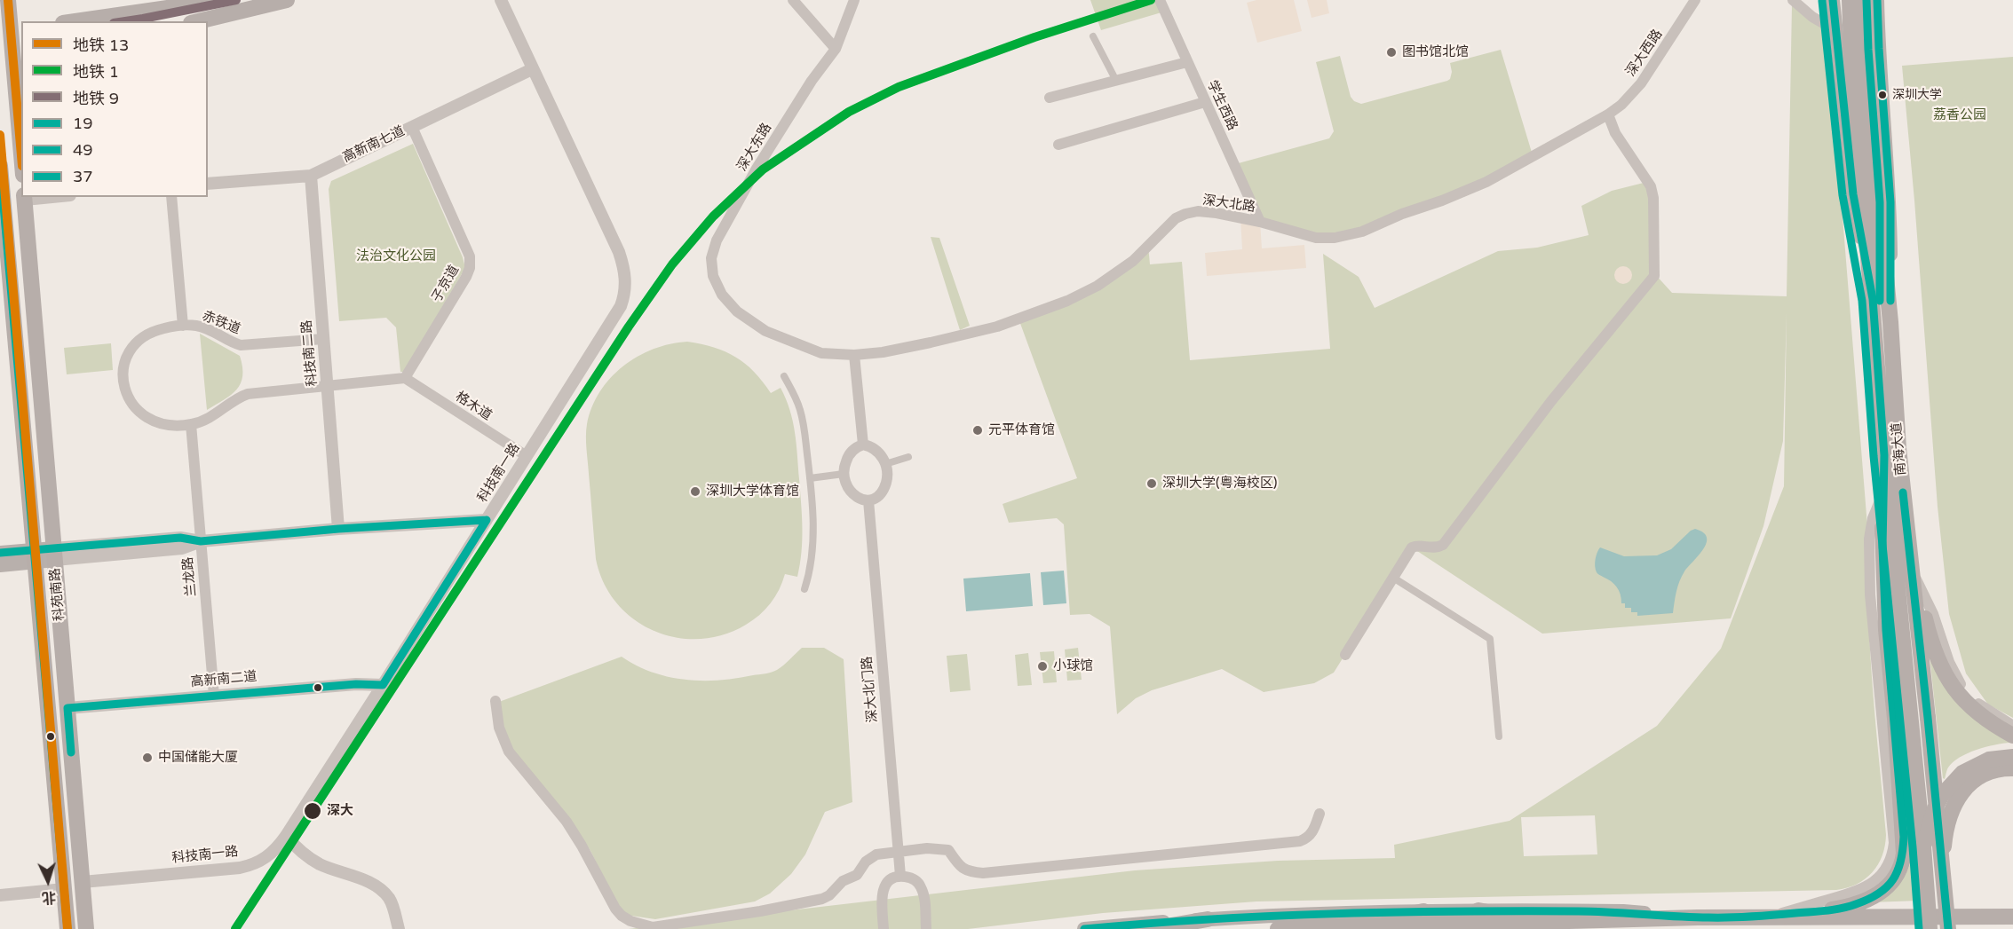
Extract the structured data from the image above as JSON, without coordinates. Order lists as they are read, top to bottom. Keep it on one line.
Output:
{"streets":{"main road":["南海大道","科苑南路"],"street":["深大西路","学生西路","高新南七道","深大东路","深大北路","子京道","赤铁道","科技南二路","格木道","科技南一路","兰龙路","高新南二道","深大北门路"]},"crossings":[["深大西路","深大北路"],["学生西路","深大北路"],["高新南七道","子京道"],["高新南七道","科技南二路"],["高新南七道","科技南一路"],["深大东路","深大北路"],["子京道","格木道"],["赤铁道","科技南二路"],["赤铁道","兰龙路"],["格木道","科技南一路"],["科技南一路","科苑南路"],["科技南一路","高新南二道"],["兰龙路","高新南二道"],["科苑南路","高新南二道"]],"parks":["荔香公园","法治文化公园"],"places":["图书馆北馆","深圳大学","元平体育馆","深圳大学(粤海校区)","深圳大学体育馆","小球馆","中国储能大厦","深大"],"lines":["metro line 13","metro line 1","metro line 9","transit line 19","transit line 37","transit line 49"],"legend":["地铁 13","地铁 1","地铁 9","19","49","37"],"north":"bottom"}
